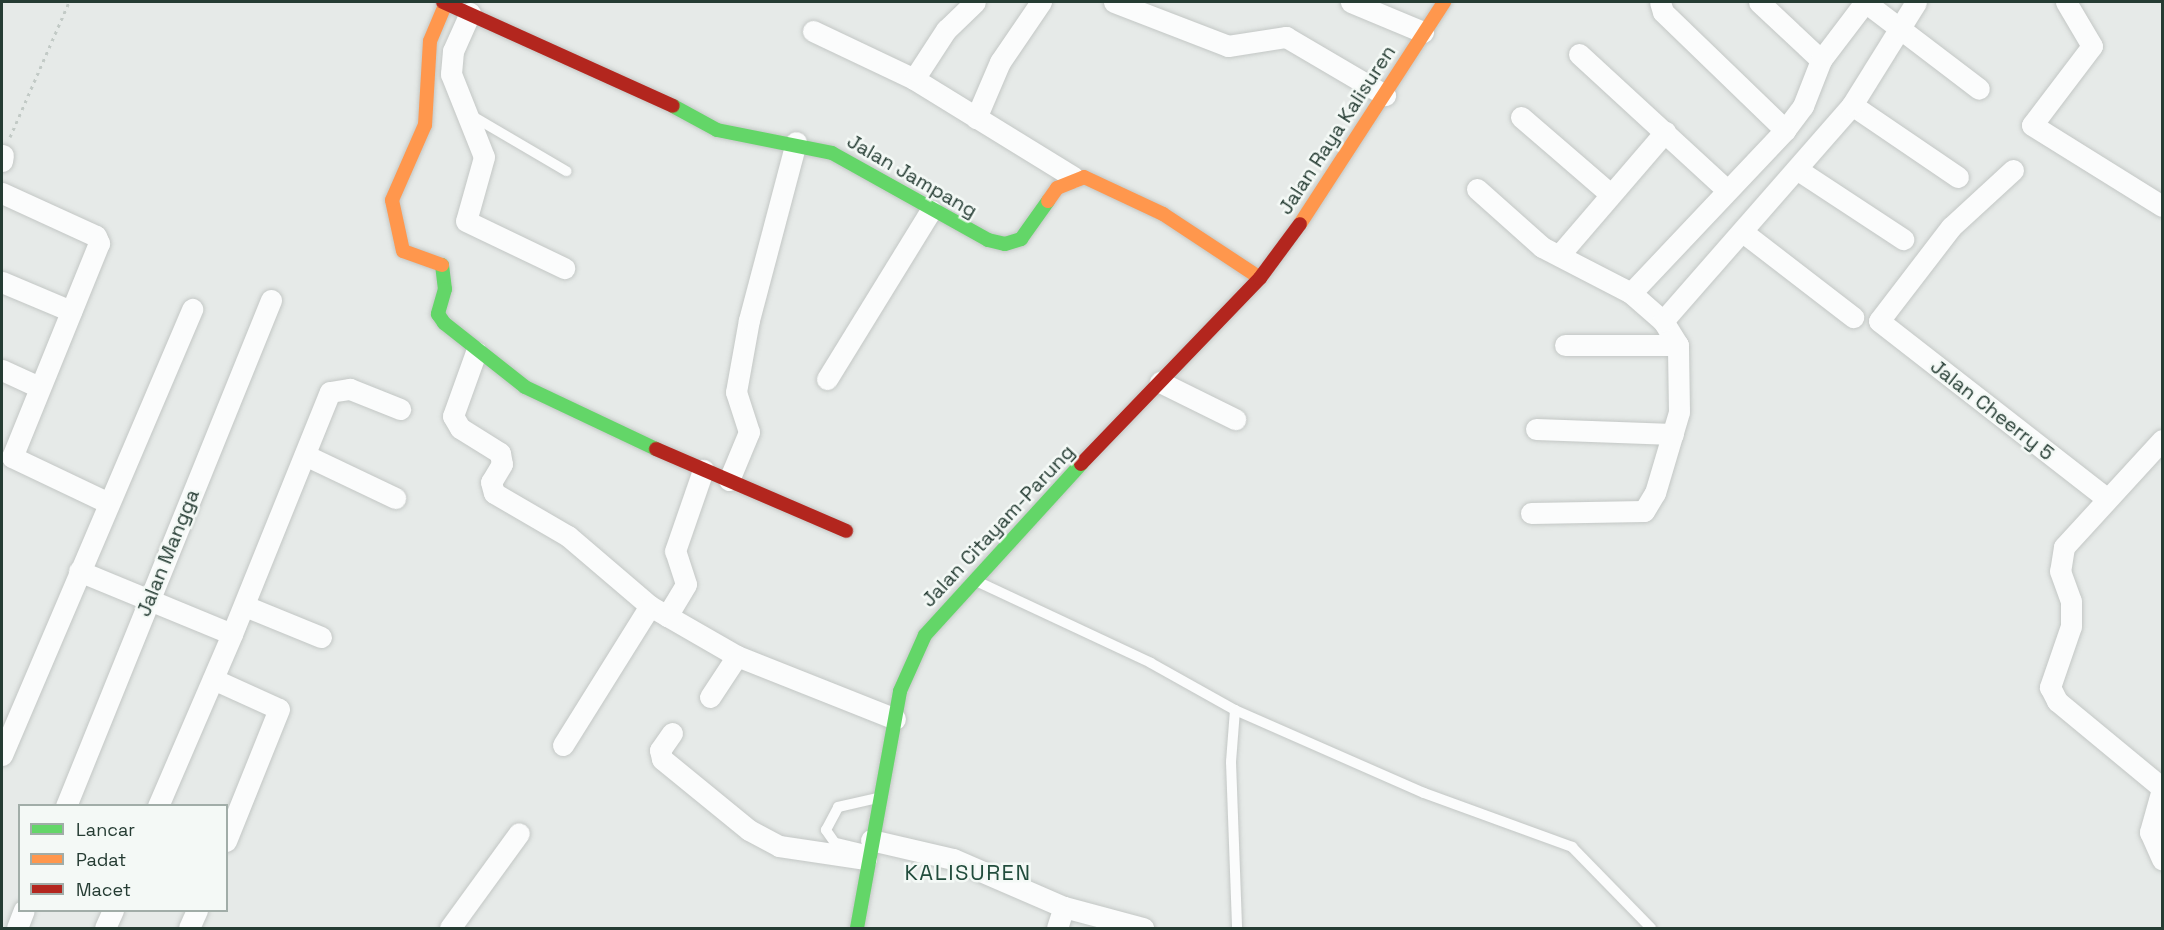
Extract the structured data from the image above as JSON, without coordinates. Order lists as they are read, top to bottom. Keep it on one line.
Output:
{"streets":{"street":["Jalan Raya Kalisuren","Jalan Jampang","Jalan Cheerry 5","Jalan Citayam-Parung","Jalan Mangga"]},"crossings":[["Jalan Raya Kalisuren","Jalan Citayam-Parung"]],"districts":["KALISUREN"],"legend":["Lancar","Padat","Macet"]}
